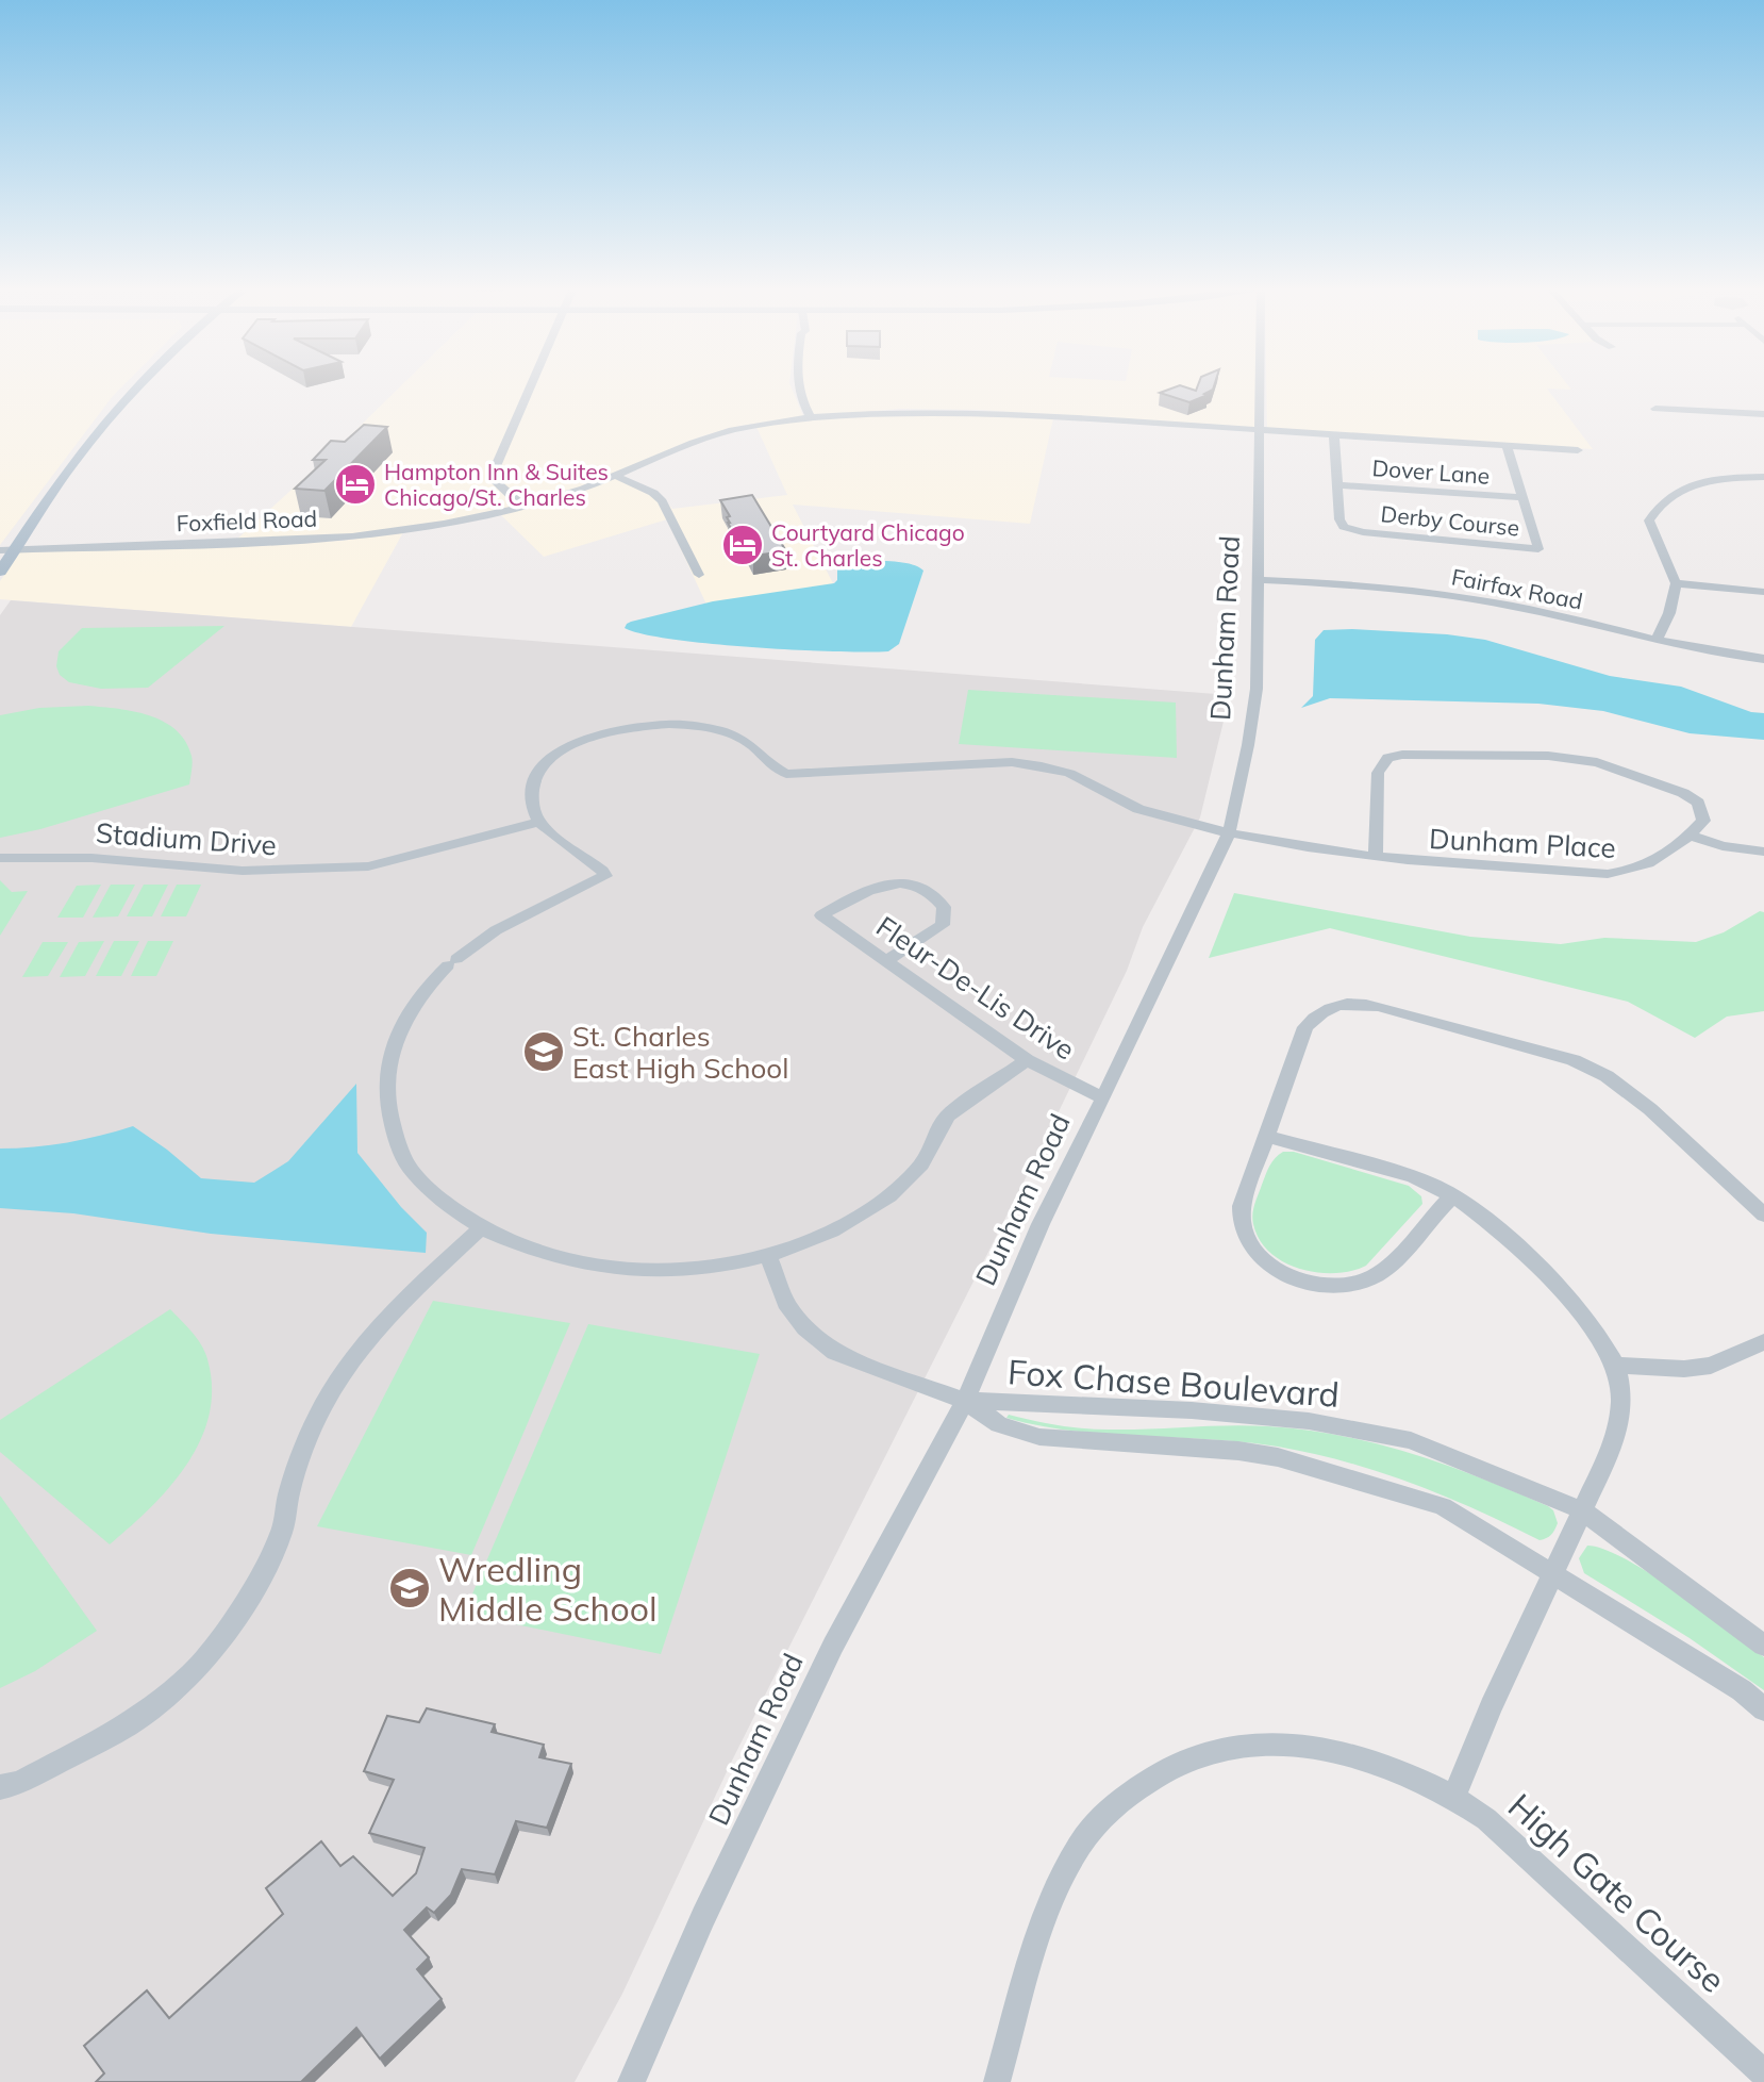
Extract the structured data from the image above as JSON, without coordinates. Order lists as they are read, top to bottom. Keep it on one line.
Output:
{"streets":{"street":["Dover Lane","Foxfield Road","Derby Course","Fairfax Road","Dunham Road","Stadium Drive","Dunham Place","Fleur-De-Lis Drive","Fox Chase Boulevard","High Gate Course"]},"crossings":[["Dover Lane","Derby Course"],["Foxfield Road","Derby Course"],["Foxfield Road","Dunham Road"],["Fairfax Road","Dunham Road"],["Dunham Road","Dunham Place"],["Dunham Road","Fleur-De-Lis Drive"],["Dunham Road","Fox Chase Boulevard"],["Stadium Drive","Dunham Place"]],"places":{"hotel":["Hampton Inn & Suites Chicago/St. Charles","Courtyard Chicago St. Charles"],"school or university":["St. Charles East High School","Wredling Middle School"]}}
